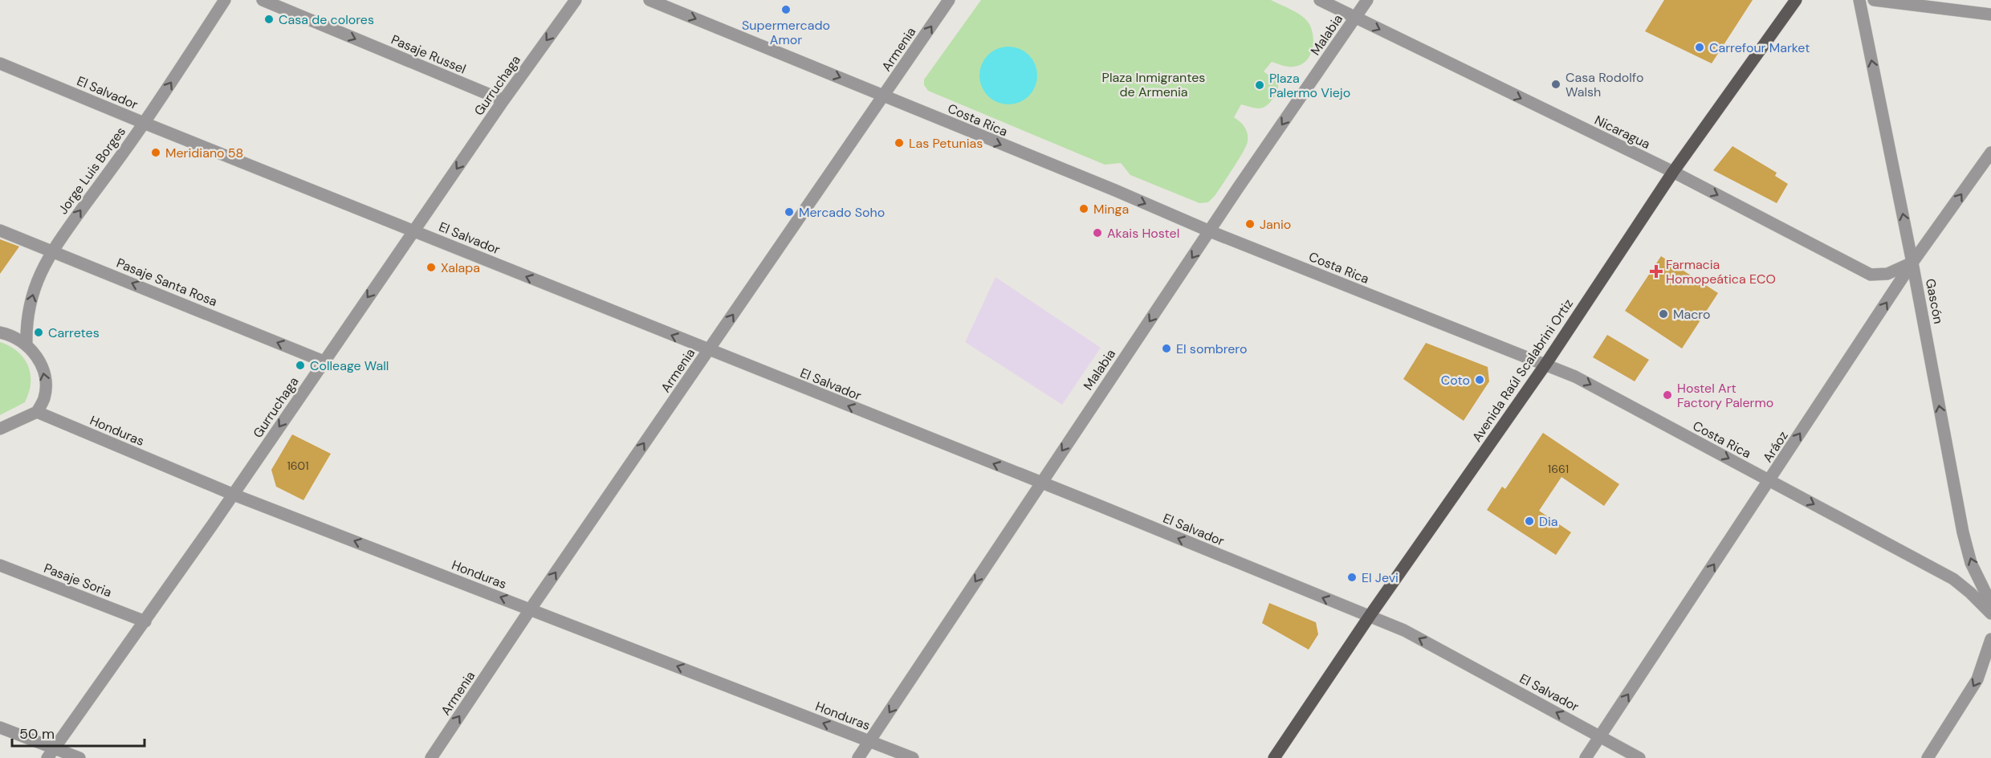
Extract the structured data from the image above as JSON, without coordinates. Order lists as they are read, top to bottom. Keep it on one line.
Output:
{"streets":{"main road":["Avenida Raúl Scalabrini Ortiz"],"street":["Malabia","Armenia","Pasaje Russel","Gurruchaga","El Salvador","Costa Rica","Nicaragua","Jorge Luis Borges","Pasaje Santa Rosa","Gascón","Honduras","Aráoz","Pasaje Soria"]},"crossings":[["Malabia","El Salvador"],["Malabia","Costa Rica"],["Malabia","Nicaragua"],["Malabia","Honduras"],["Armenia","El Salvador"],["Armenia","Costa Rica"],["Armenia","Honduras"],["Pasaje Russel","Gurruchaga"],["Gurruchaga","El Salvador"],["Gurruchaga","Pasaje Santa Rosa"],["Gurruchaga","Honduras"],["Gurruchaga","Pasaje Soria"],["El Salvador","Jorge Luis Borges"],["El Salvador","Avenida Raúl Scalabrini Ortiz"],["El Salvador","Aráoz"],["Costa Rica","Avenida Raúl Scalabrini Ortiz"],["Costa Rica","Aráoz"],["Nicaragua","Gascón"],["Nicaragua","Avenida Raúl Scalabrini Ortiz"],["Nicaragua","Aráoz"],["Jorge Luis Borges","Pasaje Santa Rosa"],["Gascón","Aráoz"]],"one_way":["Malabia","Armenia","Pasaje Russel","Gurruchaga","El Salvador","Costa Rica","Nicaragua","Jorge Luis Borges","Pasaje Santa Rosa","Gascón","Honduras","Aráoz"],"parks":["Plaza Inmigrantes de Armenia"],"places":{"other":["Supermercado Amor","Casa de colores","Carrefour Market","Casa Rodolfo Walsh","Plaza Palermo Viejo","Las Petunias","Meridiano 58","Minga","Mercado Soho","Janio","Akais Hostel","Xalapa","Macro","Carretes","El sombrero","Colleage Wall","Coto","Hostel Art Factory Palermo","Dia","El Jevi"],"health":["Farmacia Homopeática ECO"]},"house_numbers":["1601","1661"],"scale_bar":"50 m"}
